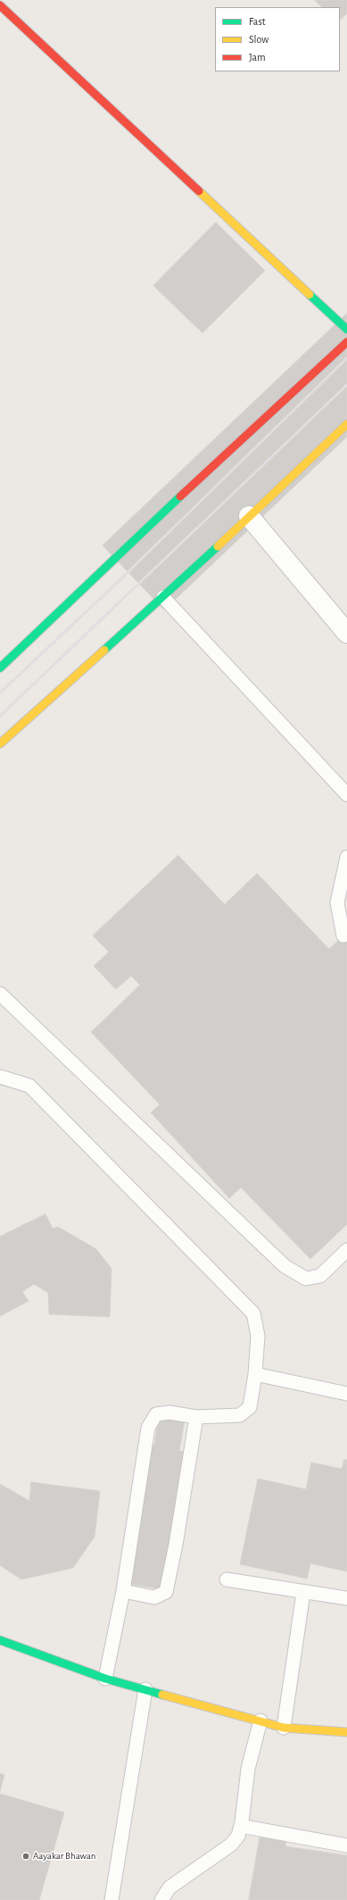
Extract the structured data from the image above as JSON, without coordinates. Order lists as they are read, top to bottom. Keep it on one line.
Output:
{"places":["Aayakar Bhawan"],"legend":["Fast","Slow","Jam"]}
